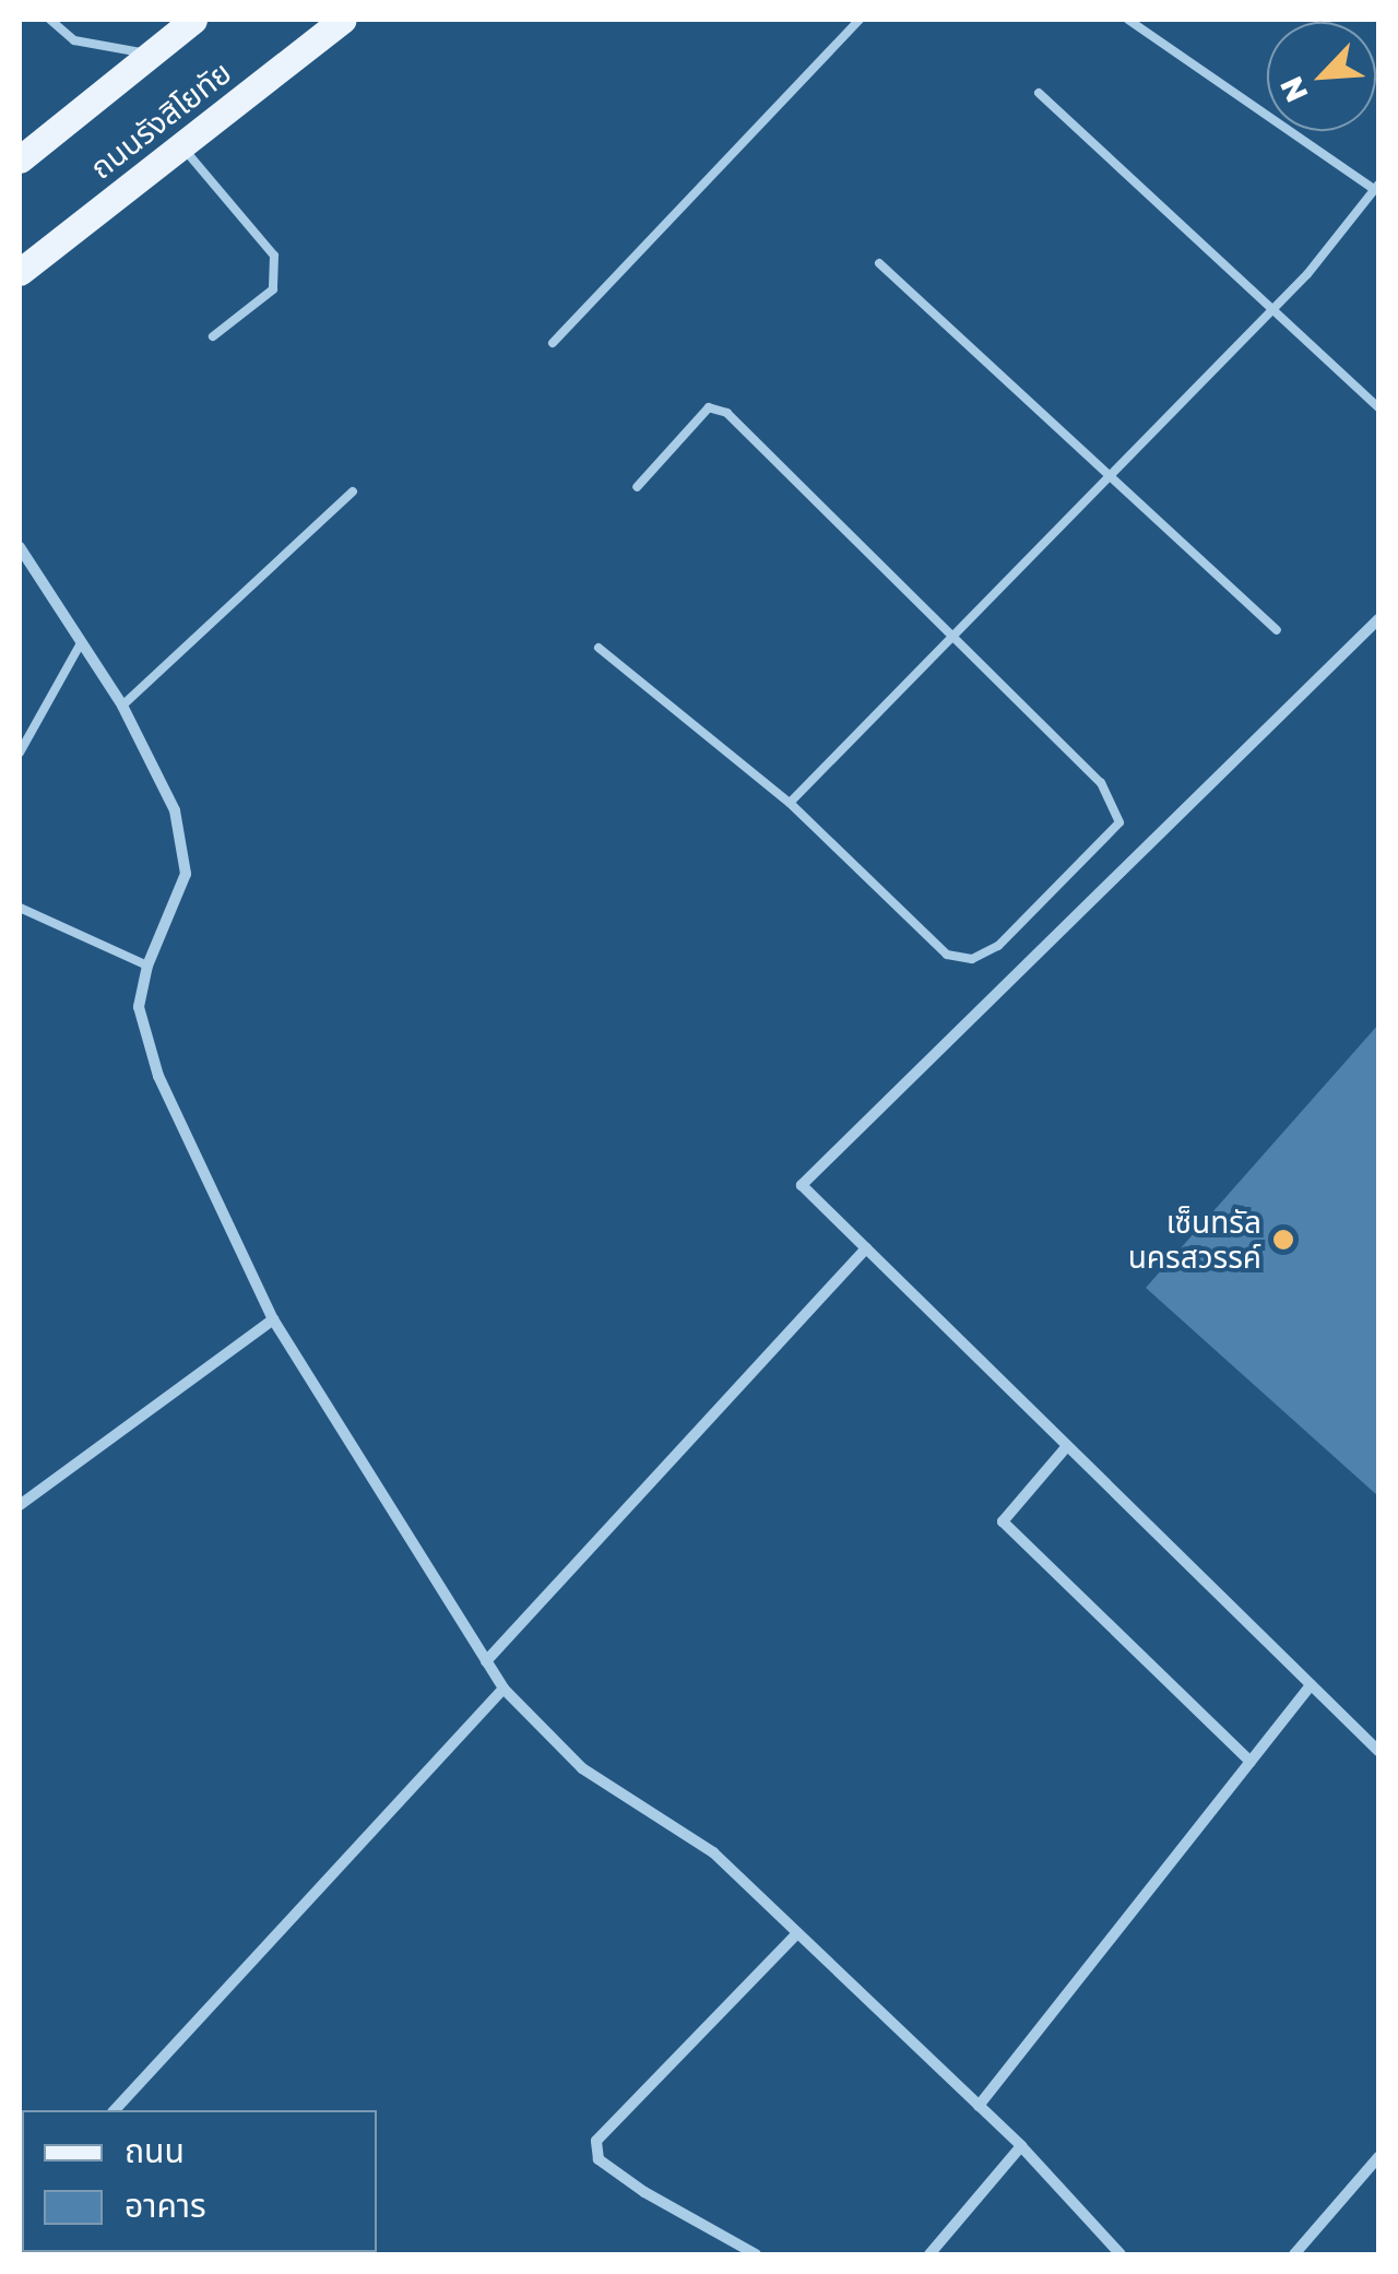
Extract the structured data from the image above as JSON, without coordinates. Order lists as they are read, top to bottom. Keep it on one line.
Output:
{"streets":{"main road":["ถนนรังสิโยทัย"]},"places":["เซ็นทรัล นครสวรรค์"],"legend":["ถนน","อาคาร"],"north":"bottom left"}
